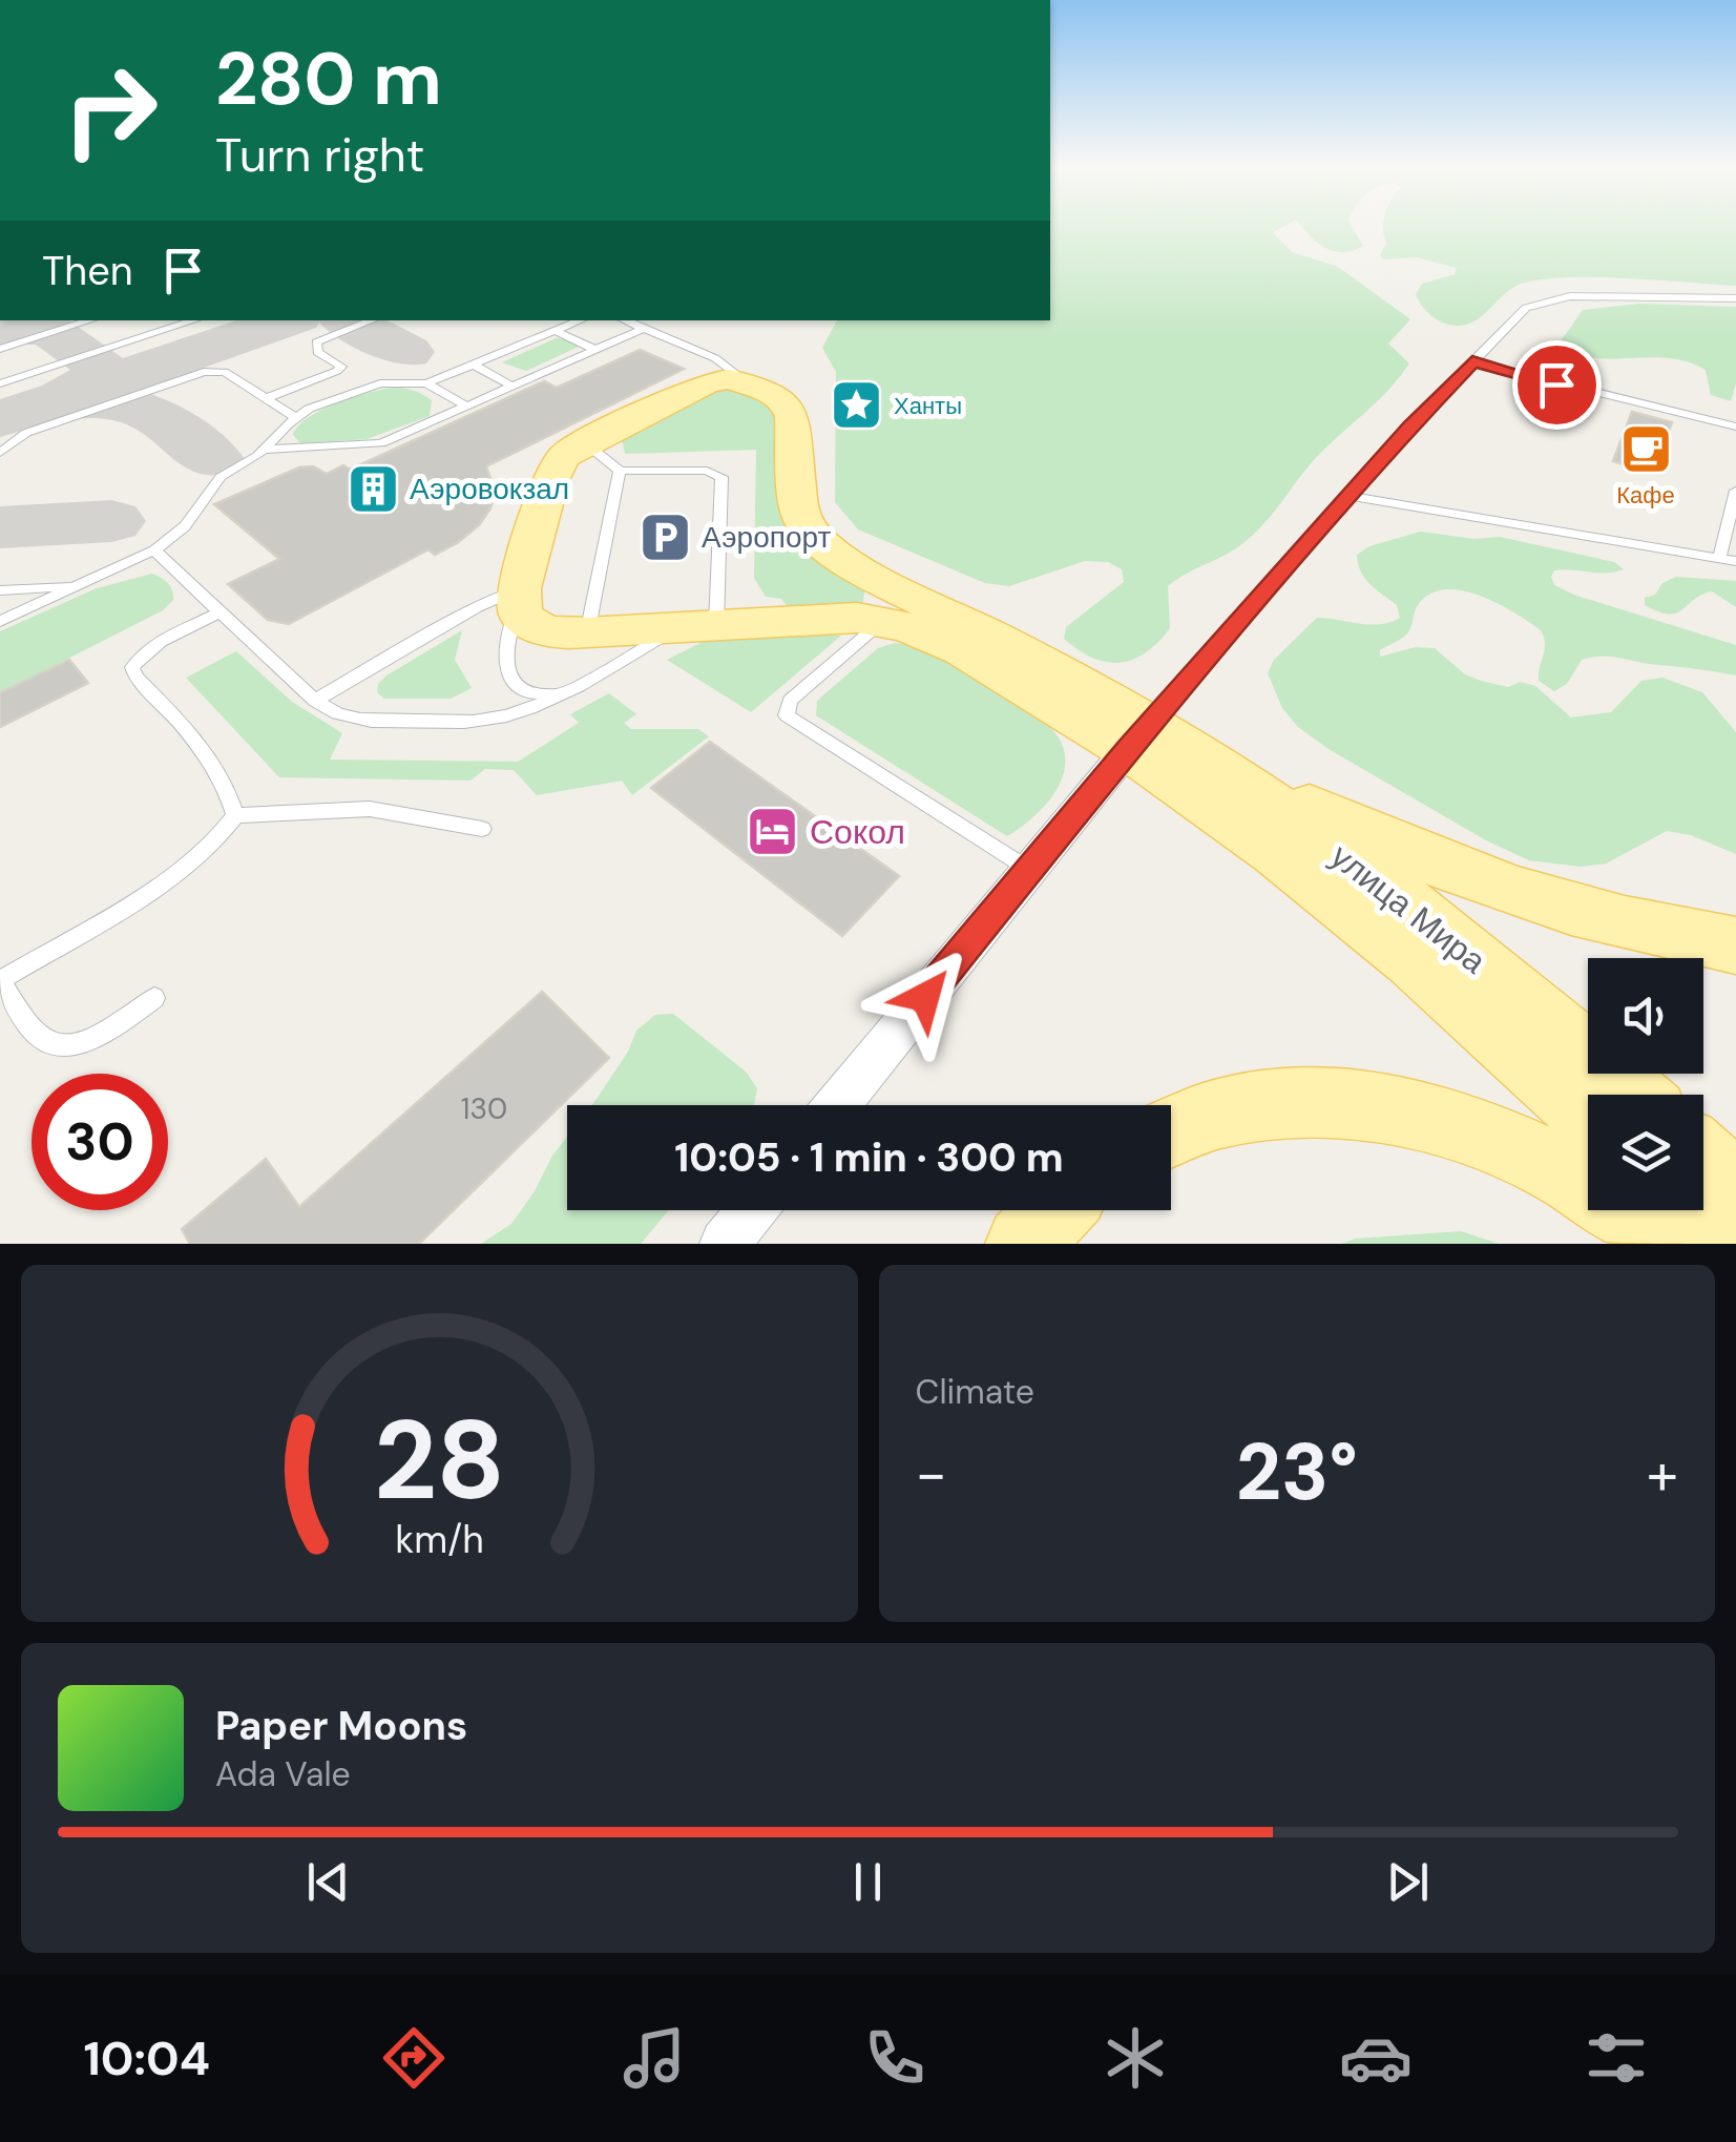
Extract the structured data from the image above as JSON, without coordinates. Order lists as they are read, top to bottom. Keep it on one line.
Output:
{"streets":{"main road":["улица Мира"]},"places":{"place":["Ханты"],"cafe":["Кафе"],"building":["Аэровокзал"],"parking":["Аэропорт"],"hotel":["Сокол"]},"house_numbers":["130"],"page":{"turn":["280 m","Turn right"],"then":"Then","limit":"30","trip":"10:05 · 1 min · 300 m","tile":"Climate","heat":["−","23°","+"],"song":["Paper Moons","Ada Vale"],"tabs":"10:04","gauge":["28","km/h"]}}
